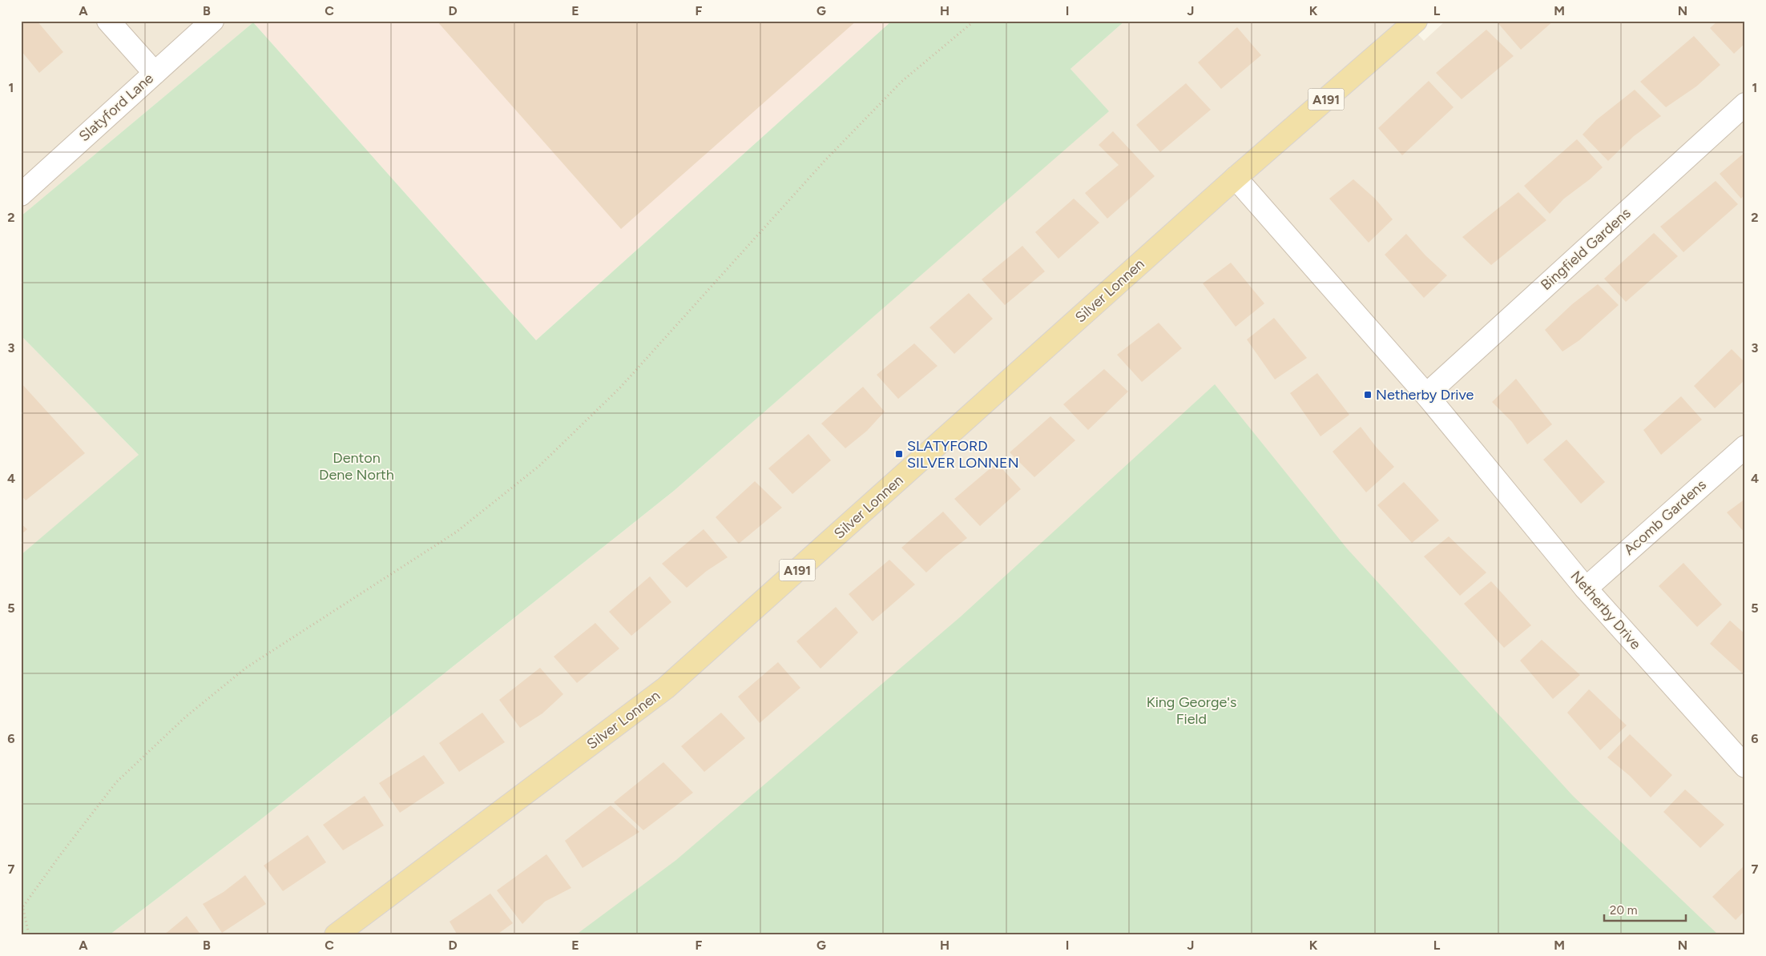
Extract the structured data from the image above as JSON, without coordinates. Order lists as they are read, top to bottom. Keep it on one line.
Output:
{"streets":{"main road":["A191","Silver Lonnen"],"street":["Slatyford Lane","Bingfield Gardens","Acomb Gardens","Netherby Drive"]},"crossings":[["Bingfield Gardens","Netherby Drive"],["Silver Lonnen","Netherby Drive"],["Acomb Gardens","Netherby Drive"]],"parks":["Denton Dene North","King George's Field"],"places":{"transit":["Netherby Drive","SLATYFORD SILVER LONNEN"]},"scale_bar":"20 m","grid":{"columns":["A","B","C","D","E","F","G","H","I","J","K","L","M","N"],"rows":["1","2","3","4","5","6","7"]}}
